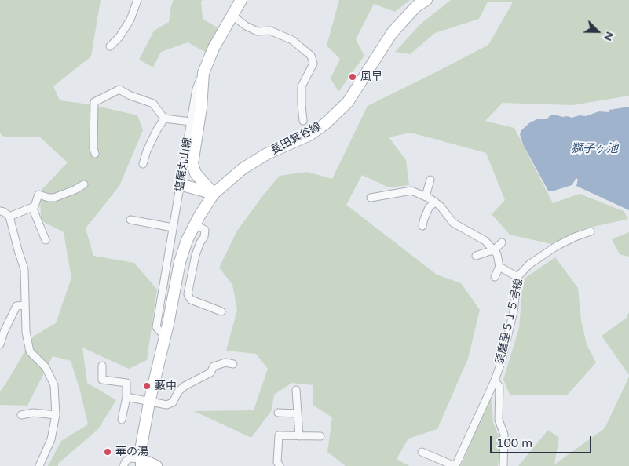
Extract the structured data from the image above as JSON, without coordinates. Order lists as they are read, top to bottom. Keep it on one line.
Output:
{"streets":{"street":["長田箕谷線","塩屋丸山線","須磨里５１５号線"]},"crossings":[["長田箕谷線","塩屋丸山線"]],"water":["獅子ヶ池"],"places":["風早","藪中","華の湯"],"scale_bar":"100 m","north":"bottom right"}
